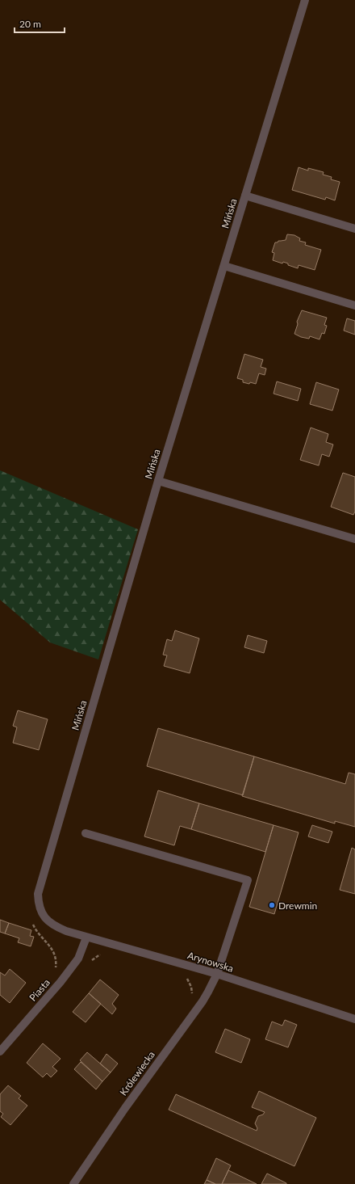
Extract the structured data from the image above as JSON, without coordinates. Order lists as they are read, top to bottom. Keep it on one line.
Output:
{"streets":{"street":["Mińska","Arynowska","Piasta","Królewiecka"]},"crossings":[["Mińska","Arynowska"],["Arynowska","Piasta"],["Arynowska","Królewiecka"]],"places":["Drewmin"],"scale_bar":"20 m"}
